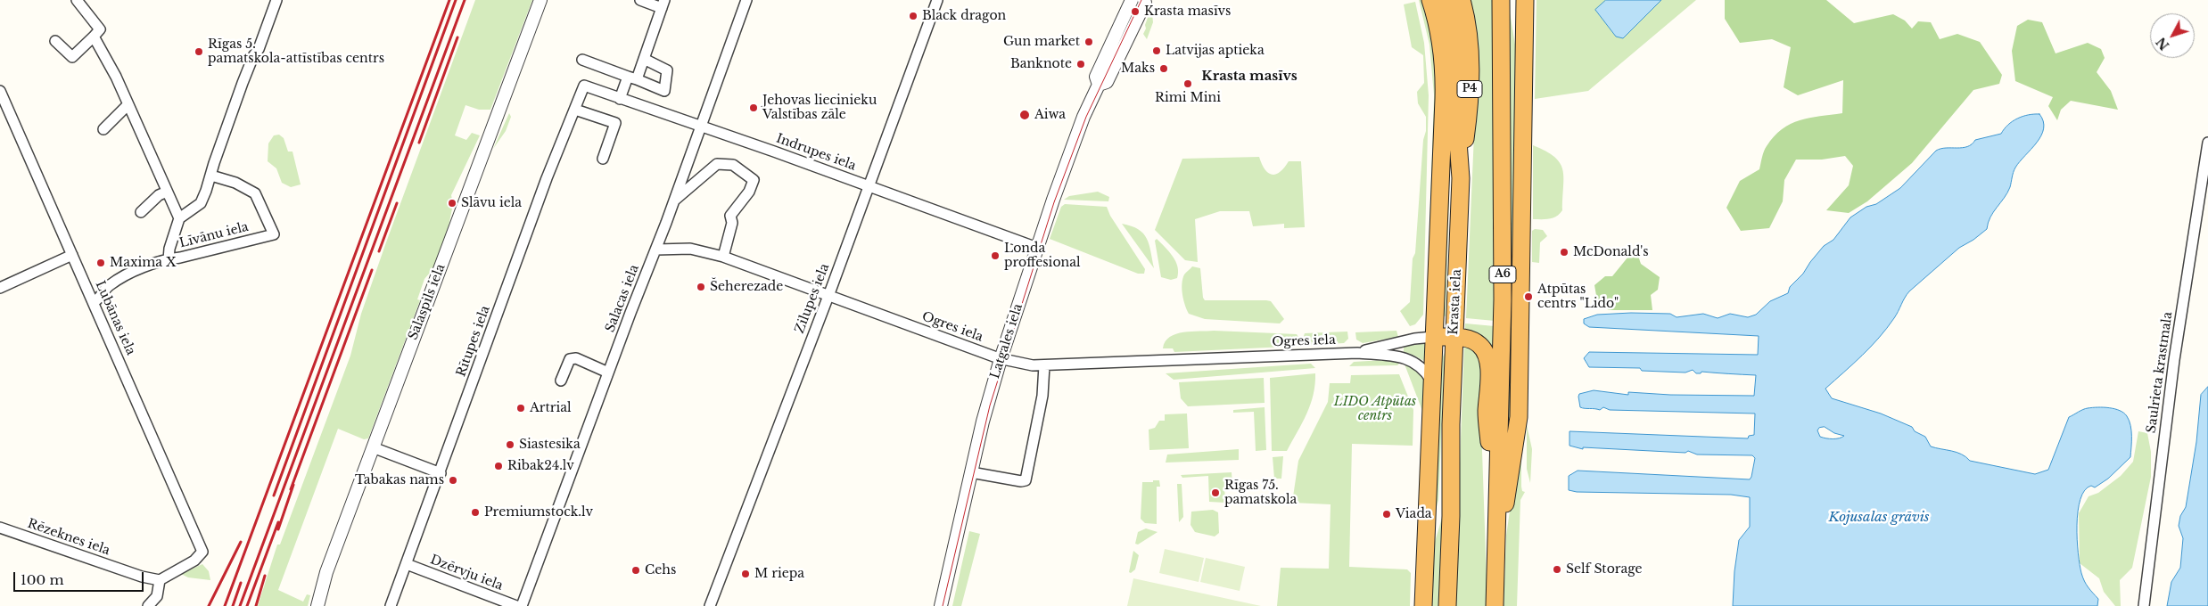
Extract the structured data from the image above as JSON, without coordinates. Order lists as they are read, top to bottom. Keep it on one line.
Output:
{"streets":{"highway":["P4","A6","Krasta iela"],"street":["Indrupes iela","Līvānu iela","Salacas iela","Zilupes iela","Salaspils iela","Lubānas iela","Ogres iela","Rītupes iela","Latgales iela","Saulrieta krastmala","Rēzeknes iela","Dzērvju iela"]},"crossings":[["P4","Krasta iela"],["Indrupes iela","Salacas iela"],["Indrupes iela","Zilupes iela"],["Indrupes iela","Rītupes iela"],["Indrupes iela","Latgales iela"],["Līvānu iela","Lubānas iela"],["Salacas iela","Ogres iela"],["Zilupes iela","Ogres iela"],["Lubānas iela","Rēzeknes iela"],["Ogres iela","Latgales iela"],["Rītupes iela","Dzērvju iela"]],"districts":["Krasta masīvs"],"water":["Kojusalas grāvis"],"parks":["LIDO Atpūtas centrs"],"places":["Krasta masīvs","Black dragon","Gun market","Latvijas aptieka","Rīgas 5. pamatskola-attīstības centrs","Banknote","Maks","Rimi Mini","Jehovas liecinieku Valstības zāle","Aiwa","Slāvu iela","McDonald's","Londa proffesional","Maxima X","Šeherezade","Atpūtas centrs \"Lido\"","Artrial","Siastesika","Ribak24.lv","Tabakas nams","Rīgas 75. pamatskola","Premiumstock.lv","Viada","Self Storage","Cehs","M riepa"],"scale_bar":"100 m","north":"bottom left"}
